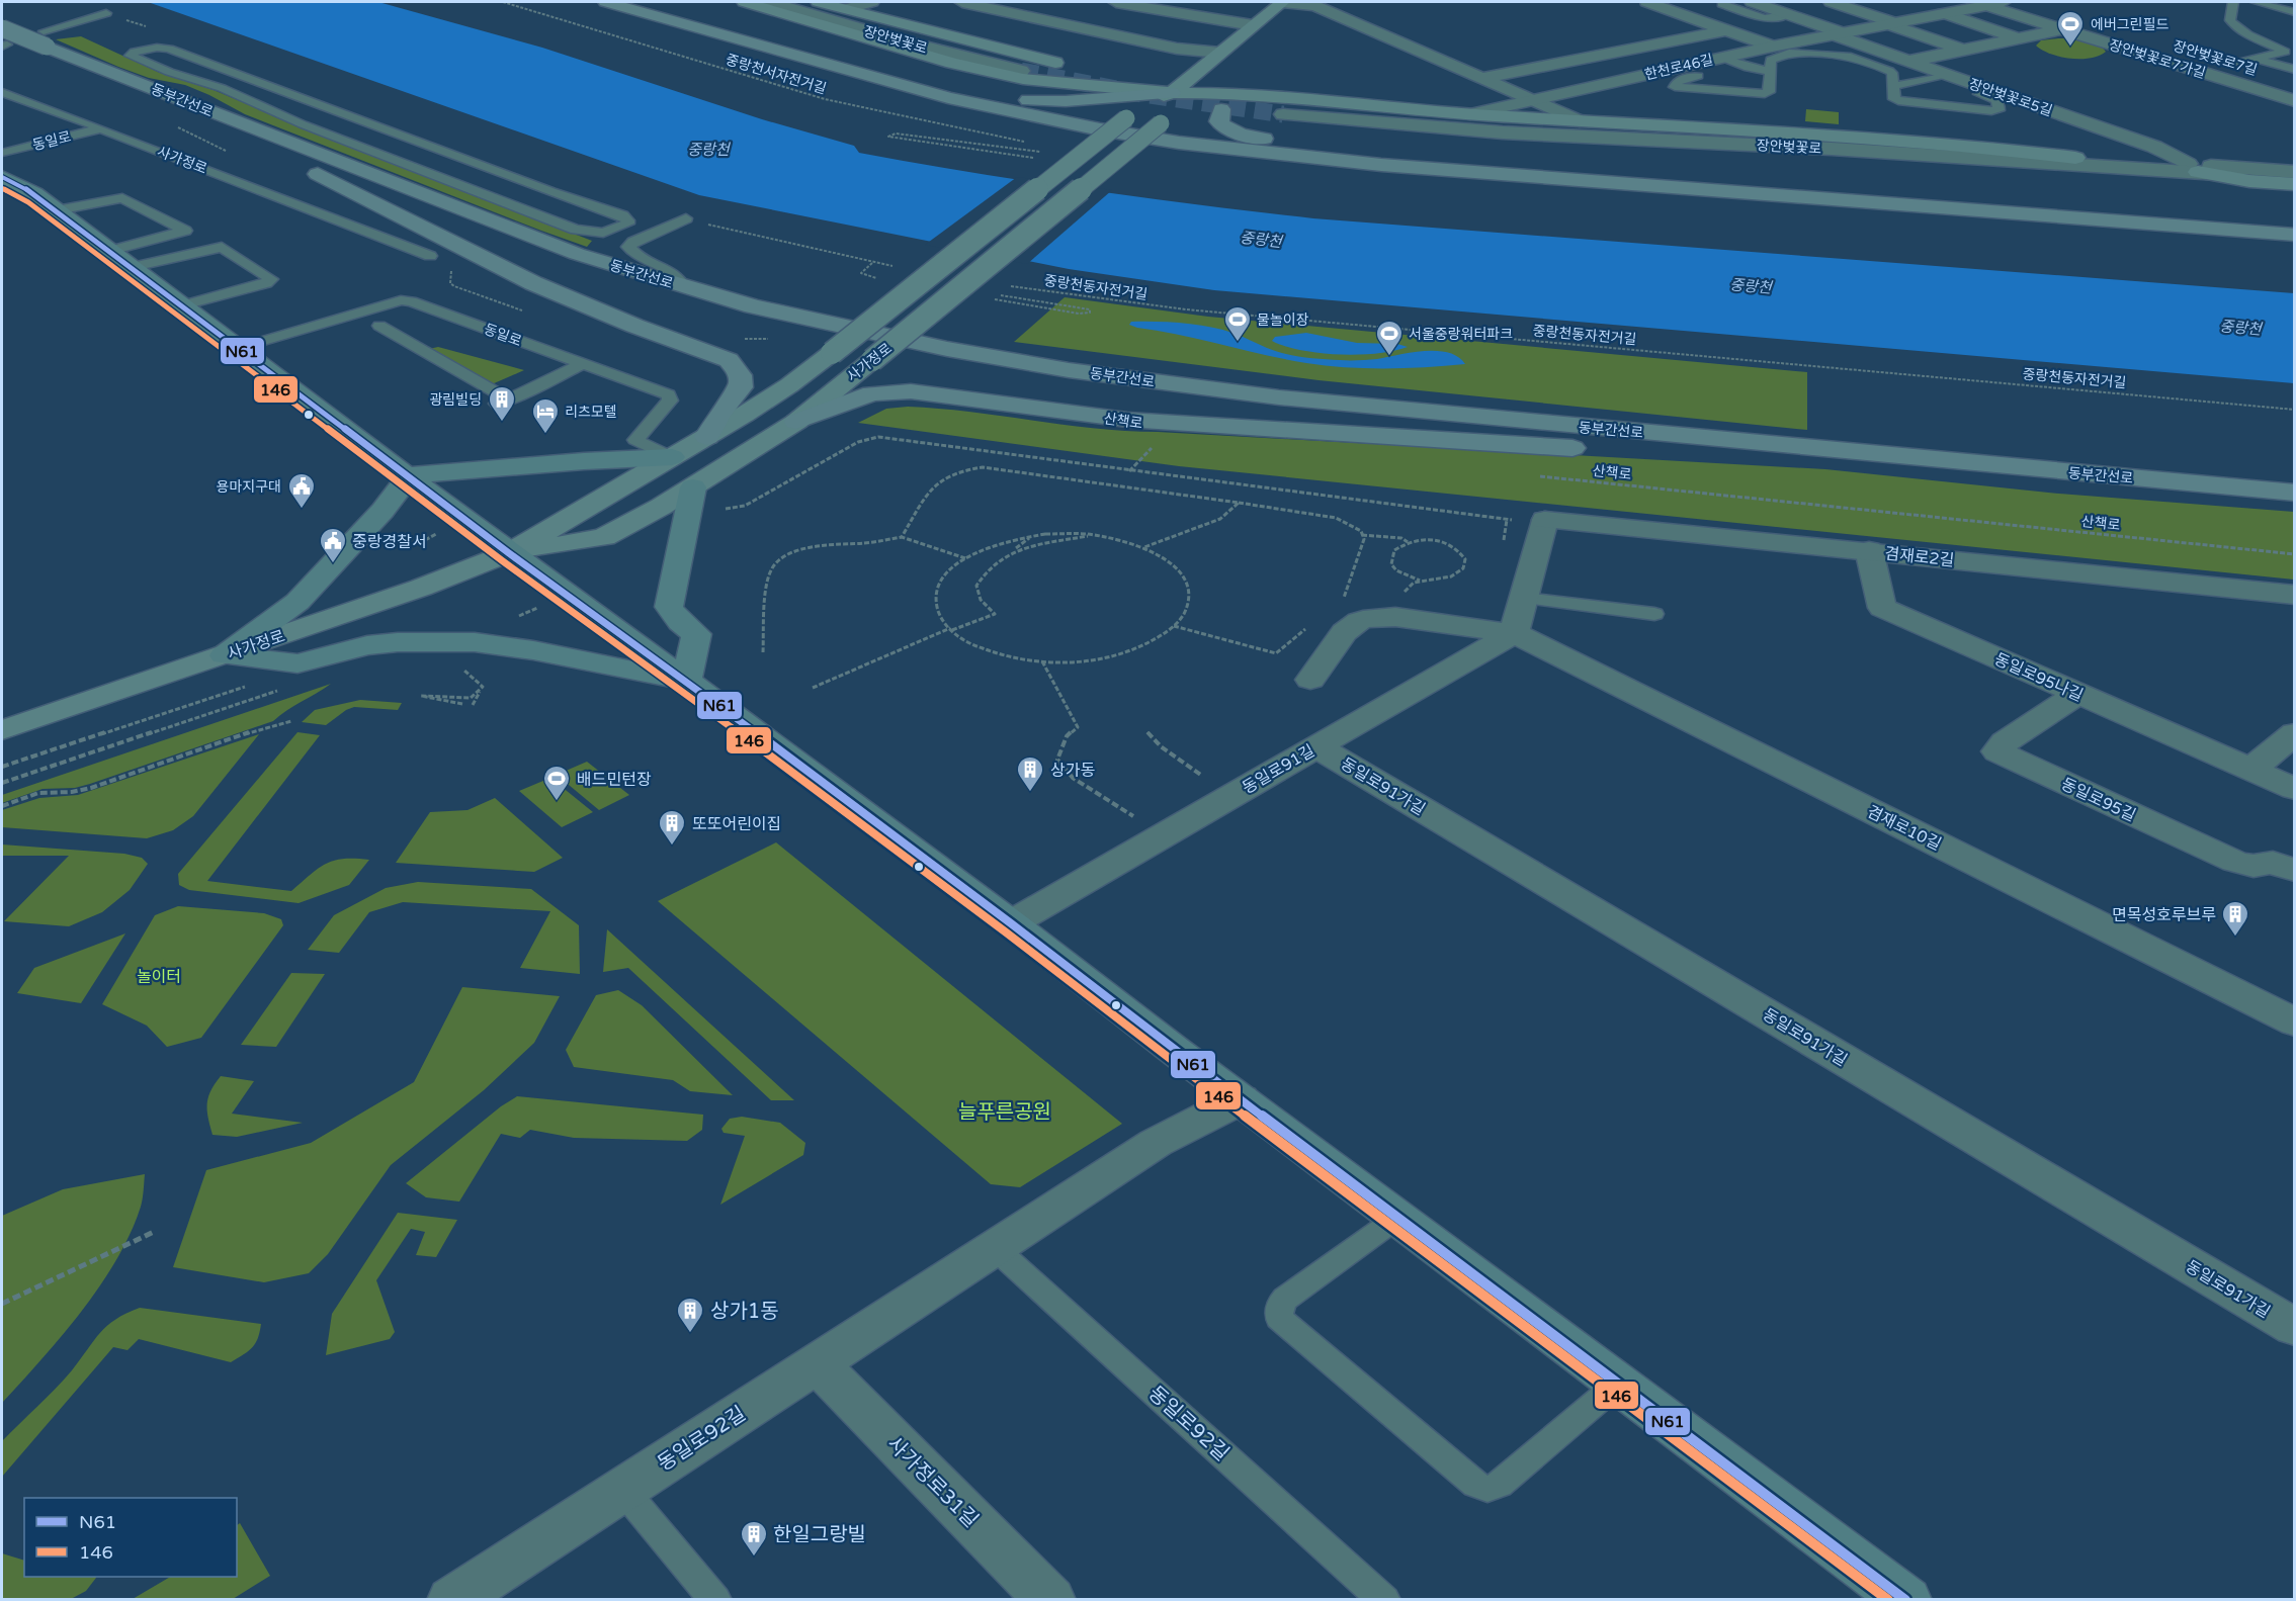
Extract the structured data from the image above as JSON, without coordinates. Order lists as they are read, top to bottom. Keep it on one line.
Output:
{"streets":{"highway":["동부간선로"],"main road":["사가정로"],"street":["장안벚꽃로","장안벚꽃로7길","장안벚꽃로7가길","한천로46길","장안벚꽃로5길","겸재로2길","동일로95나길","동일로91길","동일로91가길","동일로95길","겸재로10길","동일로92길","사가정로31길"],"lane":["동일로"],"path":["중랑천서자전거길","중랑천동자전거길","산책로"]},"crossings":[["장안벚꽃로7가길","한천로46길"],["한천로46길","장안벚꽃로5길"],["동일로","사가정로"],["겸재로2길","동일로95나길"],["동일로95나길","동일로95길"],["동일로91길","동일로91가길"],["동일로91길","겸재로10길"],["동일로92길","사가정로31길"]],"water":["중랑천"],"parks":["놀이터","늘푸른공원"],"places":{"sports":["에버그린필드","물놀이장","서울중랑워터파크","배드민턴장"],"building":["광림빌딩","상가동","또또어린이집","면목성호루브루","상가1동","한일그랑빌"],"hotel":["리츠모텔"],"public building":["용마지구대","중랑경찰서"]},"lines":["transit line N61","transit line 146"],"legend":["N61","146"]}
